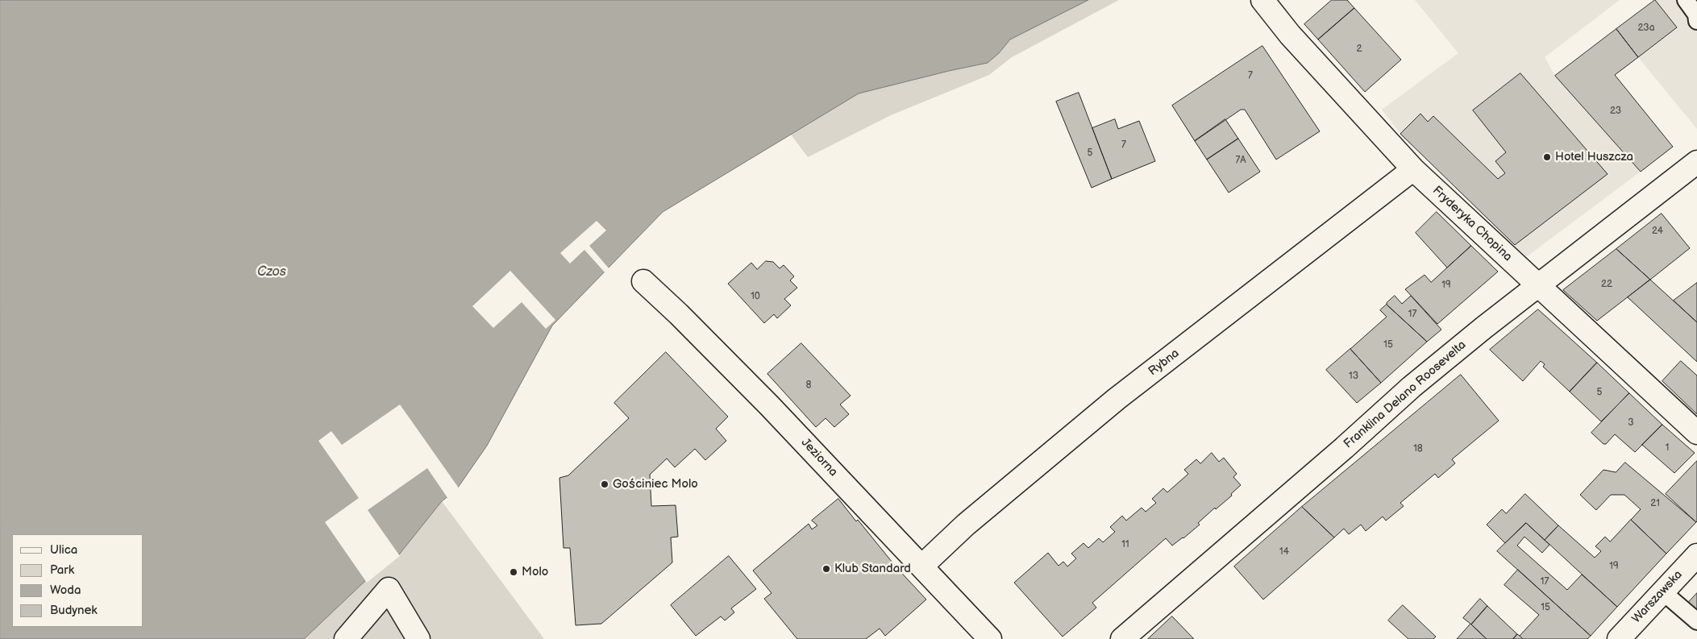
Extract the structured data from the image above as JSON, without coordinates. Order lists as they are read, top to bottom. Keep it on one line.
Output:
{"streets":{"street":["Fryderyka Chopina","Rybna","Franklina Delano Roosevelta","Jeziorna","Warszawska"]},"crossings":[["Fryderyka Chopina","Rybna"],["Fryderyka Chopina","Franklina Delano Roosevelta"],["Rybna","Jeziorna"]],"water":["Czos"],"places":["Hotel Huszcza","Gościniec Molo","Klub Standard","Molo"],"house_numbers":["23a","2","7","23","7","5","7A","24","22","19","10","17","15","13","8","5","3","1","18","21","11","14","19","17","15"],"legend":["Ulica","Park","Woda","Budynek"]}
